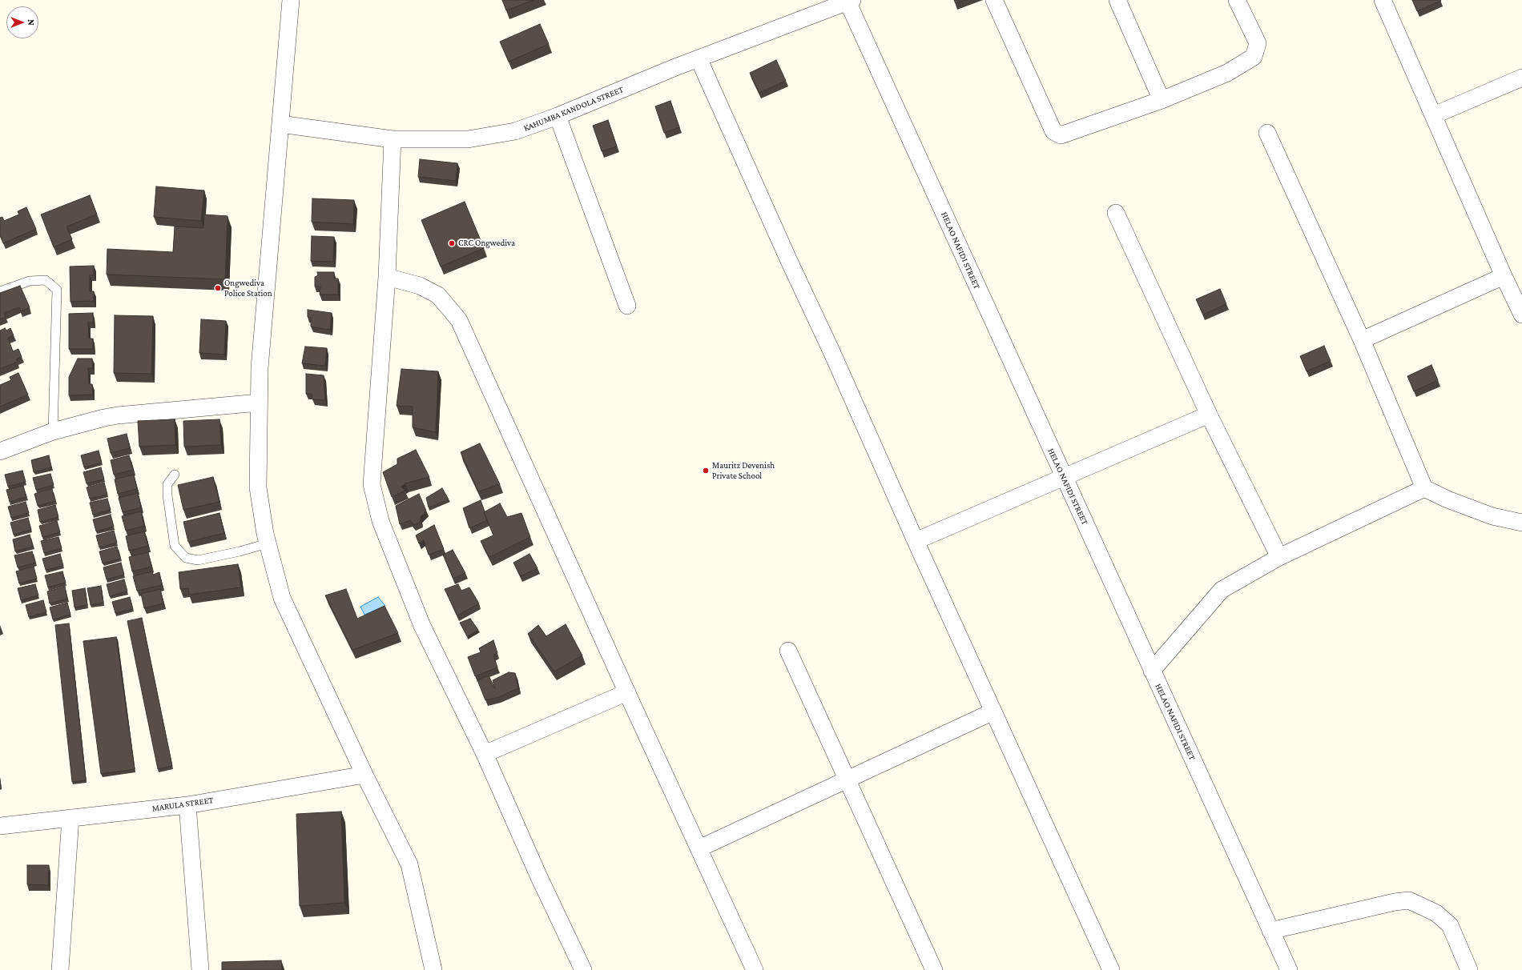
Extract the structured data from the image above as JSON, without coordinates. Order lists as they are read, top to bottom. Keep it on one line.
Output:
{"streets":{"street":["KAHUMBA KANDOLA STREET","HELAO NAFIDI STREET","MARULA STREET"]},"crossings":[["KAHUMBA KANDOLA STREET","HELAO NAFIDI STREET"]],"places":["CRC Ongwediva","Ongwediva Police Station","Mauritz Devenish Private School"],"north":"right"}
